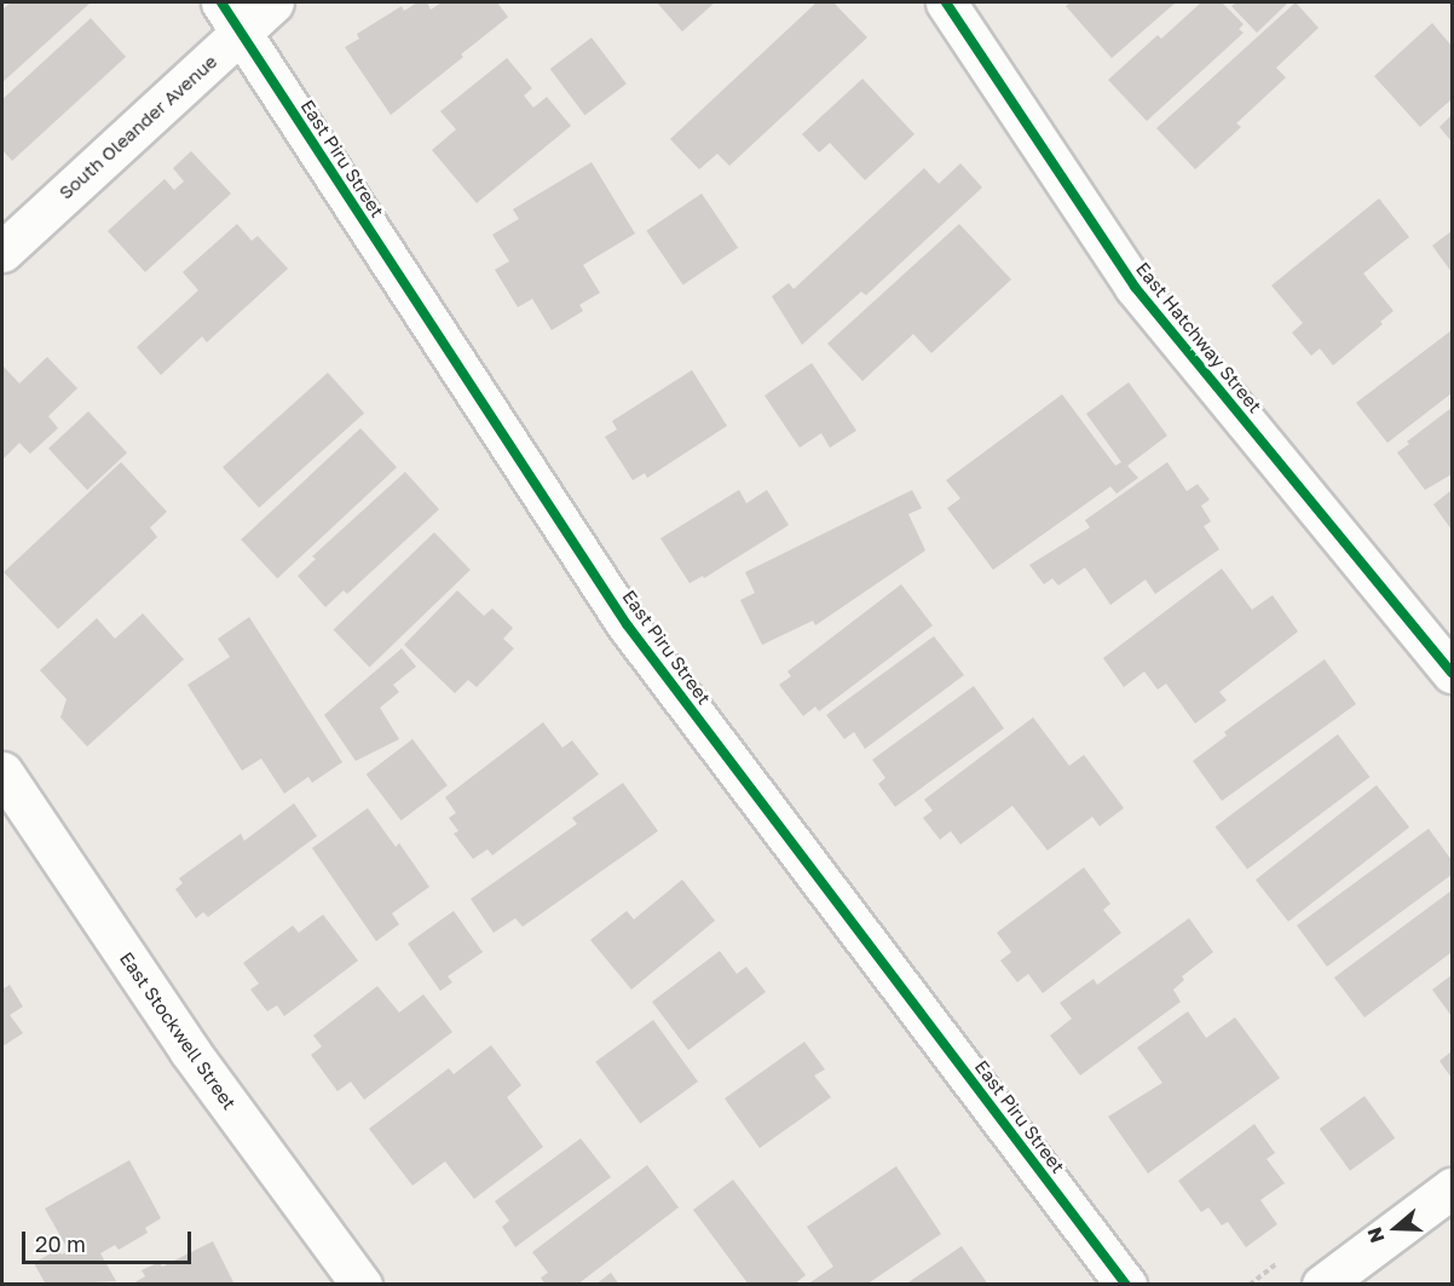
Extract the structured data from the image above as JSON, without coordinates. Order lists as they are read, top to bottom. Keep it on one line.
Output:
{"streets":{"street":["South Oleander Avenue","East Piru Street","East Hatchway Street","East Stockwell Street"]},"crossings":[["South Oleander Avenue","East Piru Street"]],"scale_bar":"20 m","north":"left"}
